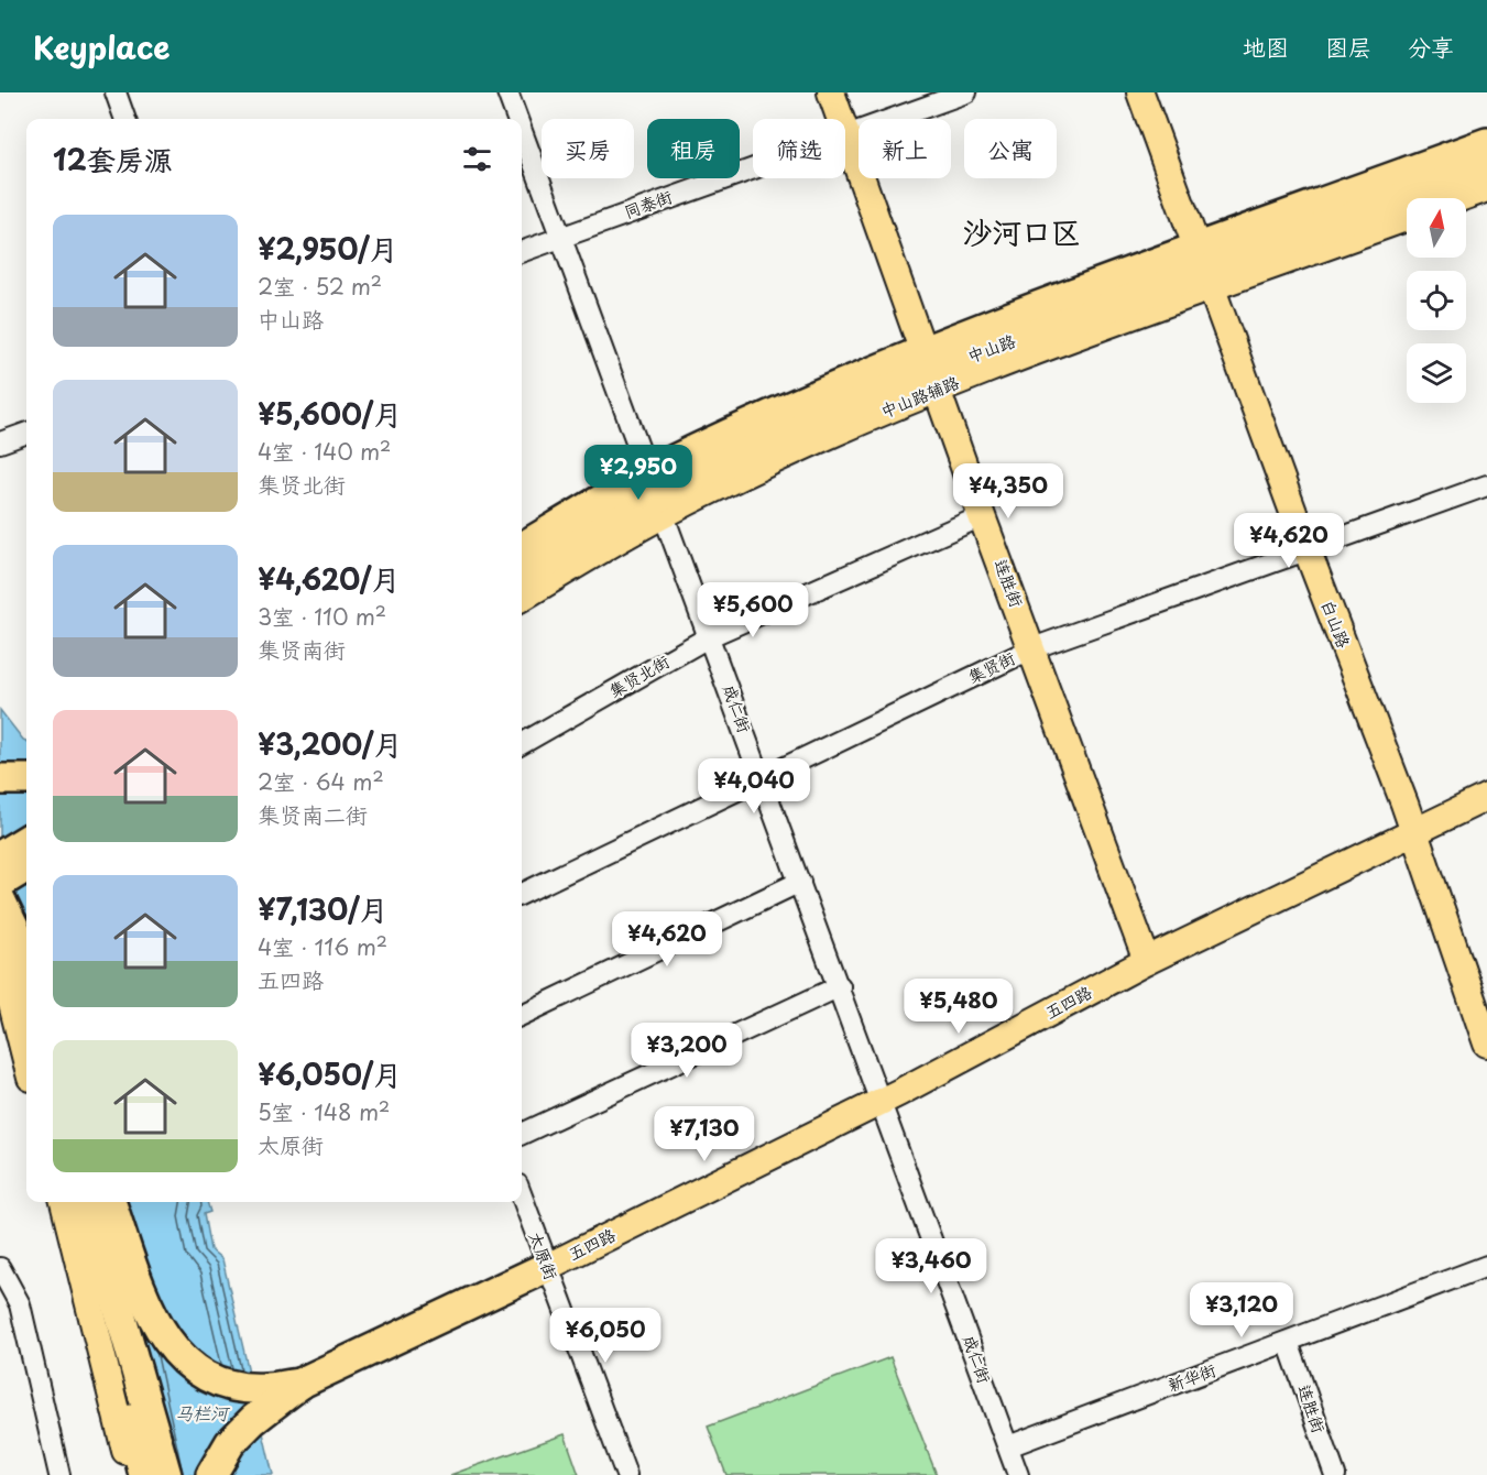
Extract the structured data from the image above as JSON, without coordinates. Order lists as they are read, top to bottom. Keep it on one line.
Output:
{"streets":{"highway":["中山路"],"main road":["中山路辅路","连胜街","白山路","五四路"],"street":["同泰街","集贤街","集贤北街","成仁街","太原街","新华街"]},"crossings":[["同泰街","连胜街"],["同泰街","成仁街"],["中山路","中山路辅路"],["中山路","连胜街"],["中山路","白山路"],["中山路","成仁街"],["中山路辅路","连胜街"],["中山路辅路","白山路"],["中山路辅路","成仁街"],["连胜街","集贤街"],["连胜街","集贤北街"],["连胜街","五四路"],["连胜街","新华街"],["白山路","集贤街"],["白山路","五四路"],["集贤街","成仁街"],["集贤北街","成仁街"],["成仁街","五四路"],["成仁街","新华街"],["五四路","太原街"]],"districts":["沙河口区"],"water":["马栏河"],"north":"top","page":{"header":"Keyplace","nav":["地图","图层","分享"],"chip":["买房","租房","筛选","新上","公寓"],"heading":"12套房源","list":[{"name":"¥2,950/月","note":"2室 · 52 m² · 中山路"},{"name":"¥5,600/月","note":"4室 · 140 m² · 集贤北街"},{"name":"¥4,620/月","note":"3室 · 110 m² · 集贤南街"},{"name":"¥3,200/月","note":"2室 · 64 m² · 集贤南二街"},{"name":"¥7,130/月","note":"4室 · 116 m² · 五四路"},{"name":"¥6,050/月","note":"5室 · 148 m² · 太原街"}],"price":["¥2,950","¥4,350","¥4,620","¥5,600","¥4,040","¥4,620","¥5,480","¥3,200","¥7,130","¥3,460","¥3,120","¥6,050"]}}
